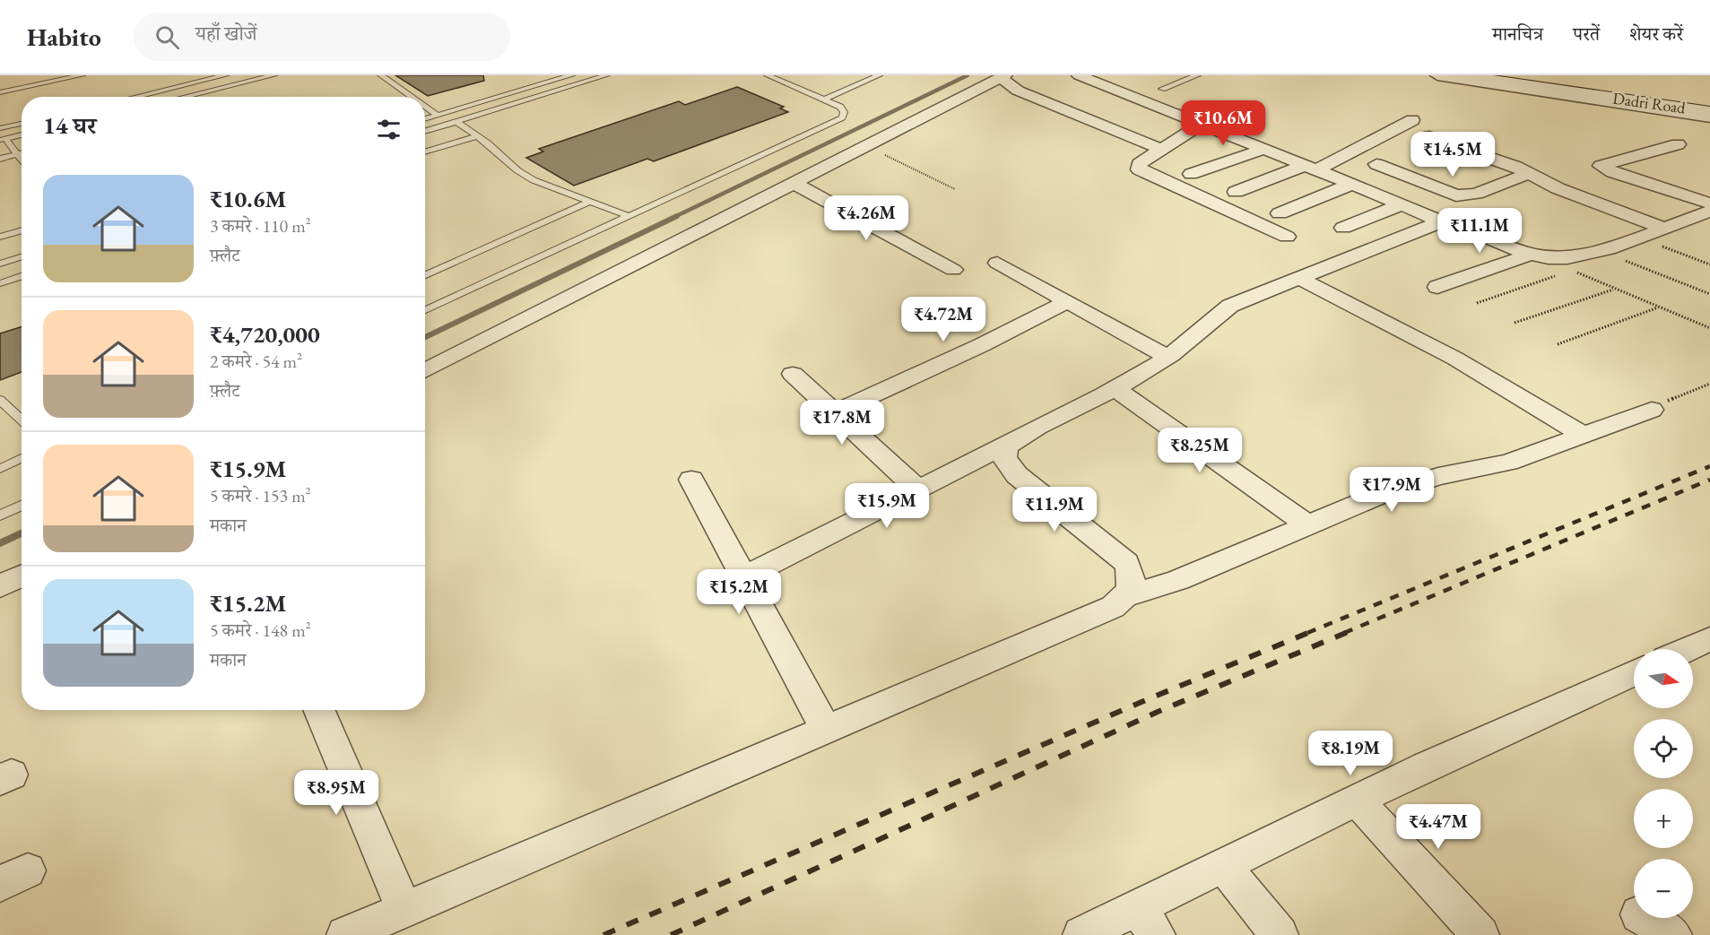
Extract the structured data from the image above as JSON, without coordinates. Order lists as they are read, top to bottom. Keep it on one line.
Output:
{"streets":{"street":["Dadri Road"]},"north":"right","page":{"header":"Habito","search":"यहाँ खोजें","nav":["मानचित्र","परतें","शेयर करें"],"heading":"14 घर","price":["₹10.6M","₹14.5M","₹4.26M","₹11.1M","₹4.72M","₹17.8M","₹8.25M","₹17.9M","₹15.9M","₹11.9M","₹15.2M","₹8.19M","₹8.95M","₹4.47M"],"list":[{"name":"₹10.6M","note":"3 कमरे · 110 m² · फ़्लैट"},{"name":"₹4,720,000","note":"2 कमरे · 54 m² · फ़्लैट"},{"name":"₹15.9M","note":"5 कमरे · 153 m² · मकान"},{"name":"₹15.2M","note":"5 कमरे · 148 m² · मकान"}],"map_buttons":["+","−"]}}
